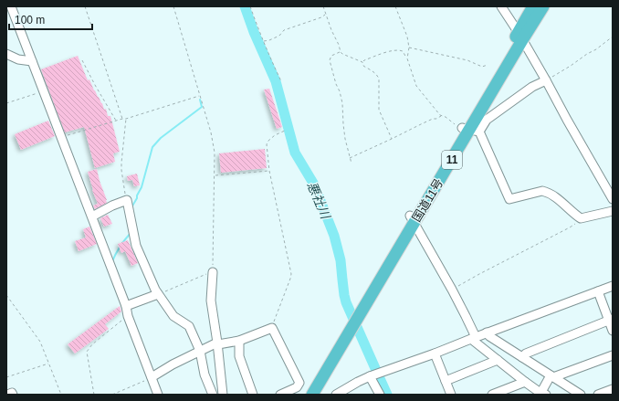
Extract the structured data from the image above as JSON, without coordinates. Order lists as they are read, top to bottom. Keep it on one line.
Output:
{"streets":{"highway":["11","国道11号"]},"water":["悪社川"],"scale_bar":"100 m"}
